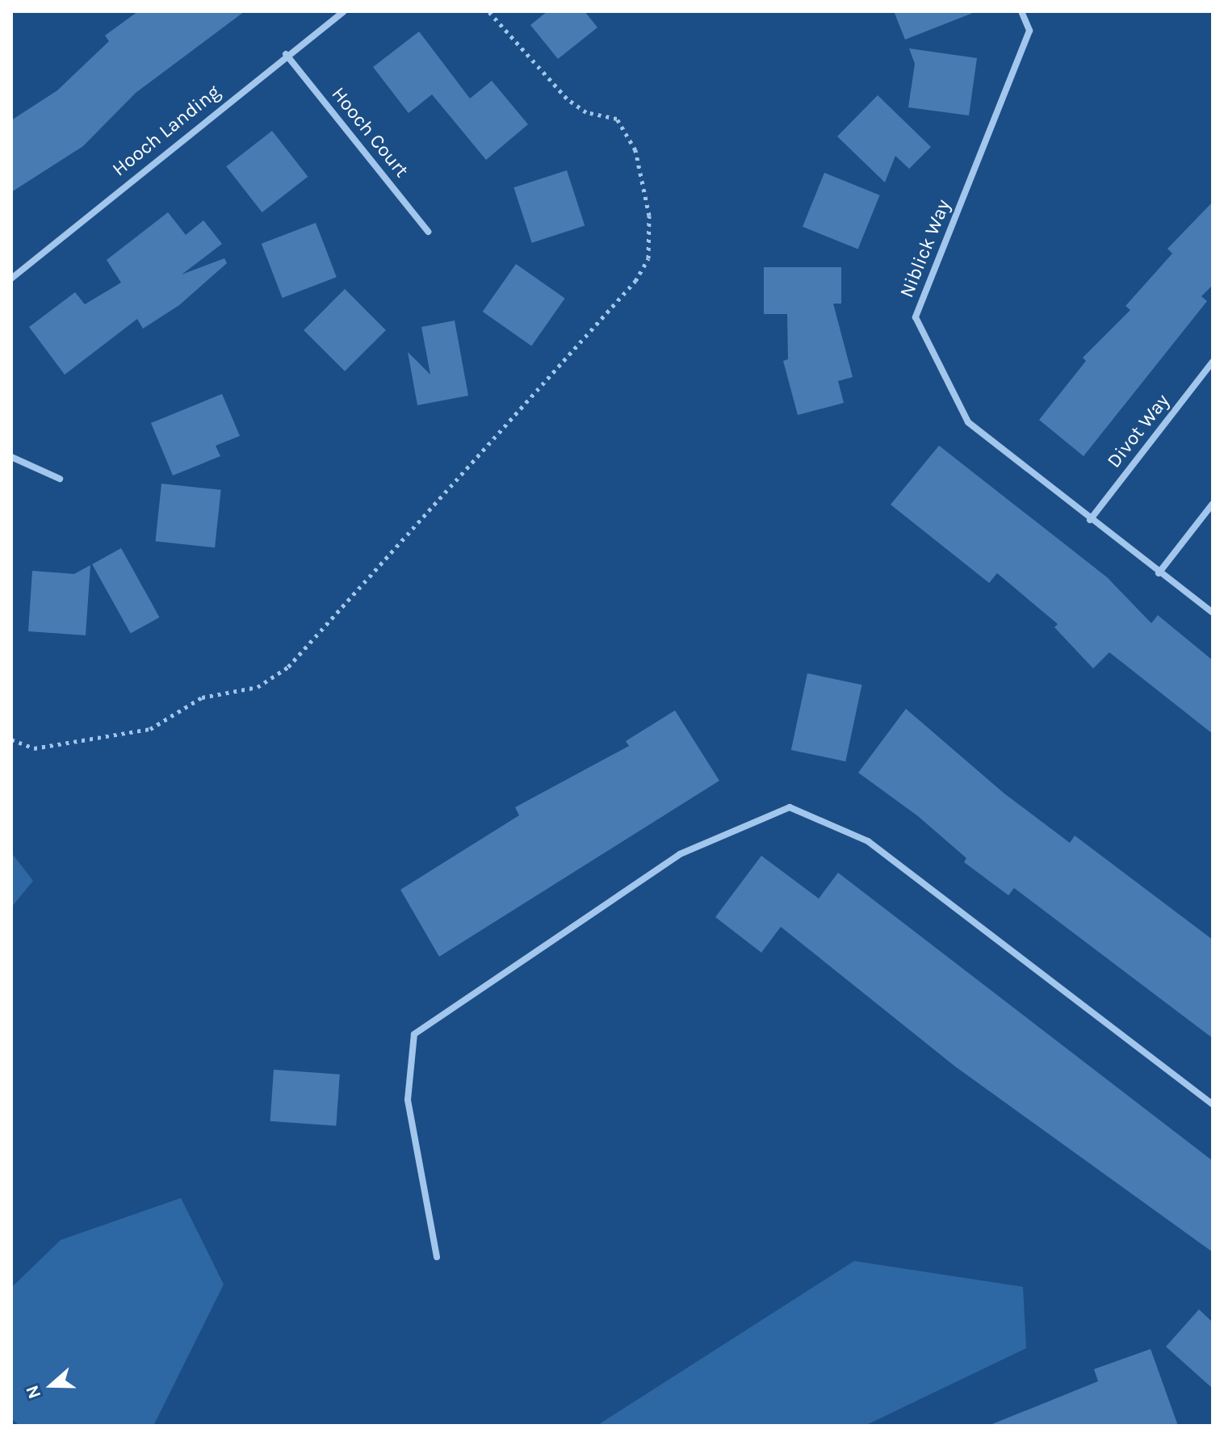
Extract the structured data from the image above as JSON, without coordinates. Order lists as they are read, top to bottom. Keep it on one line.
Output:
{"streets":{"street":["Hooch Landing","Hooch Court","Niblick Way","Divot Way"]},"crossings":[["Hooch Landing","Hooch Court"],["Niblick Way","Divot Way"]],"north":"left"}
